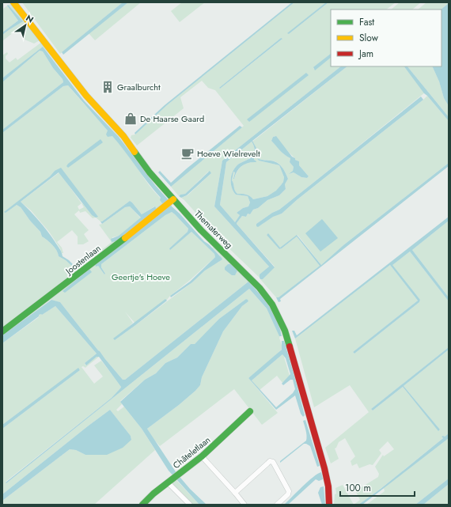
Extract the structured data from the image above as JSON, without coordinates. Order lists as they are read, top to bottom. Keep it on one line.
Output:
{"streets":{"street":["Thematerweg","Joostenlaan","Châteletlaan"]},"crossings":[["Thematerweg","Joostenlaan"]],"parks":["Geertje's Hoeve"],"places":{"building":["Graalburcht"],"shop":["De Haarse Gaard"],"cafe":["Hoeve Wielrevelt"]},"legend":["Fast","Slow","Jam"],"scale_bar":"100 m","north":"top right"}
